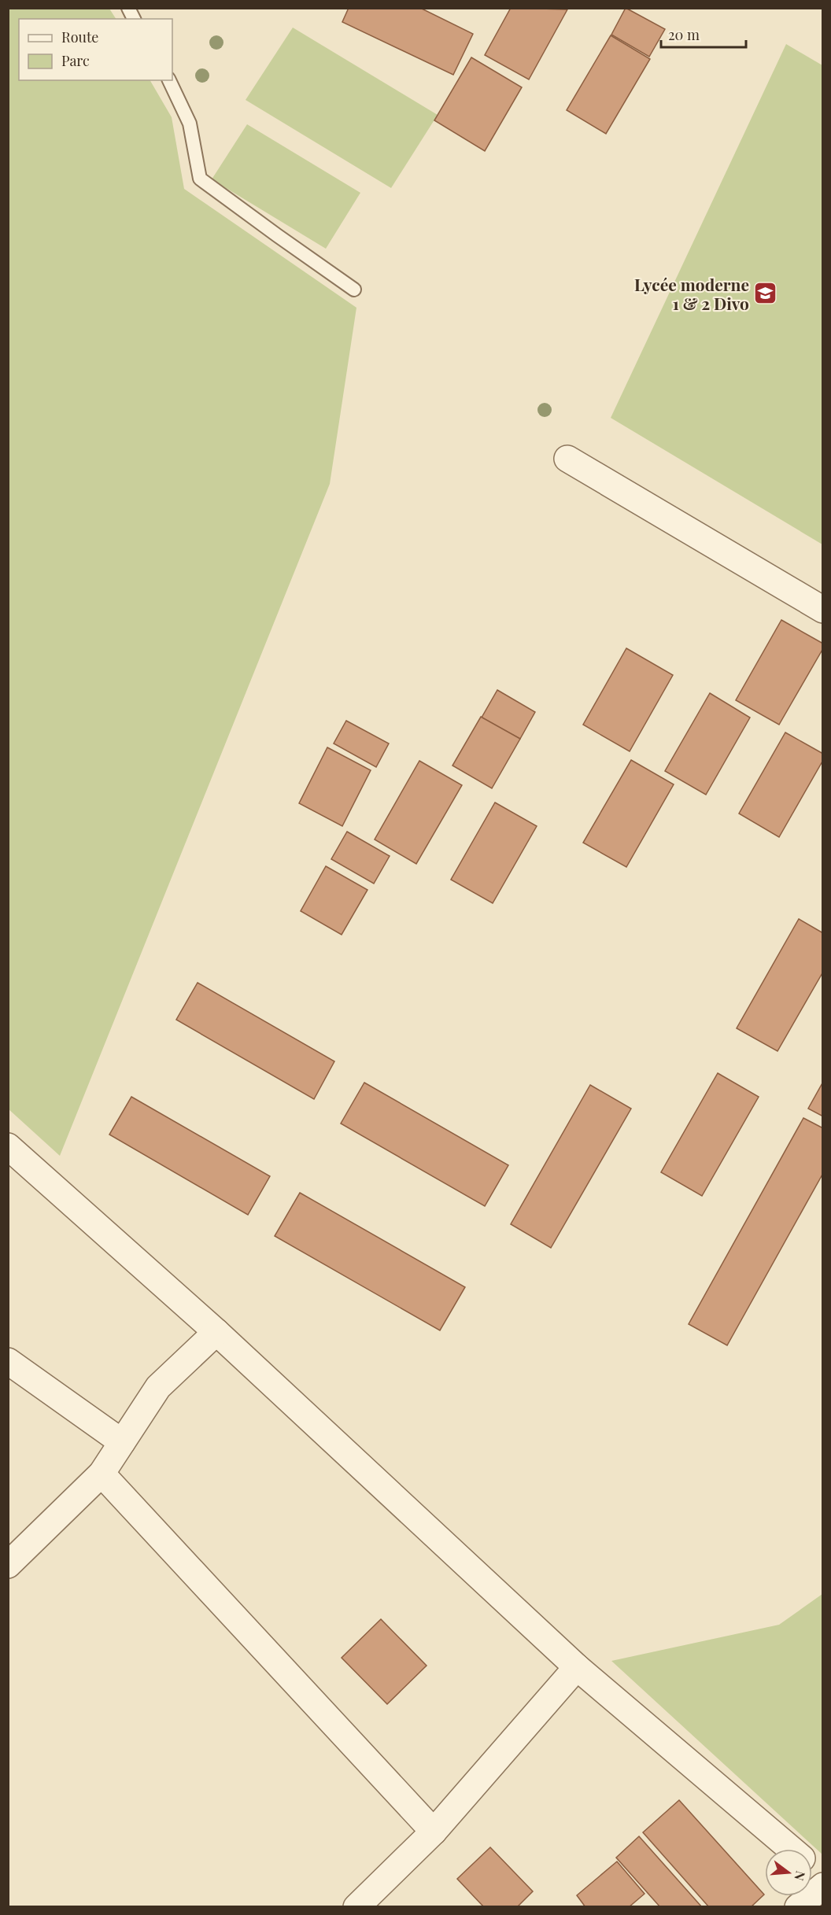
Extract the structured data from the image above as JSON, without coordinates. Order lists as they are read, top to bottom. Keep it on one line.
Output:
{"places":{"school or university":["Lycée moderne 1 & 2 Divo"]},"legend":["Route","Parc"],"scale_bar":"20 m","north":"right"}
